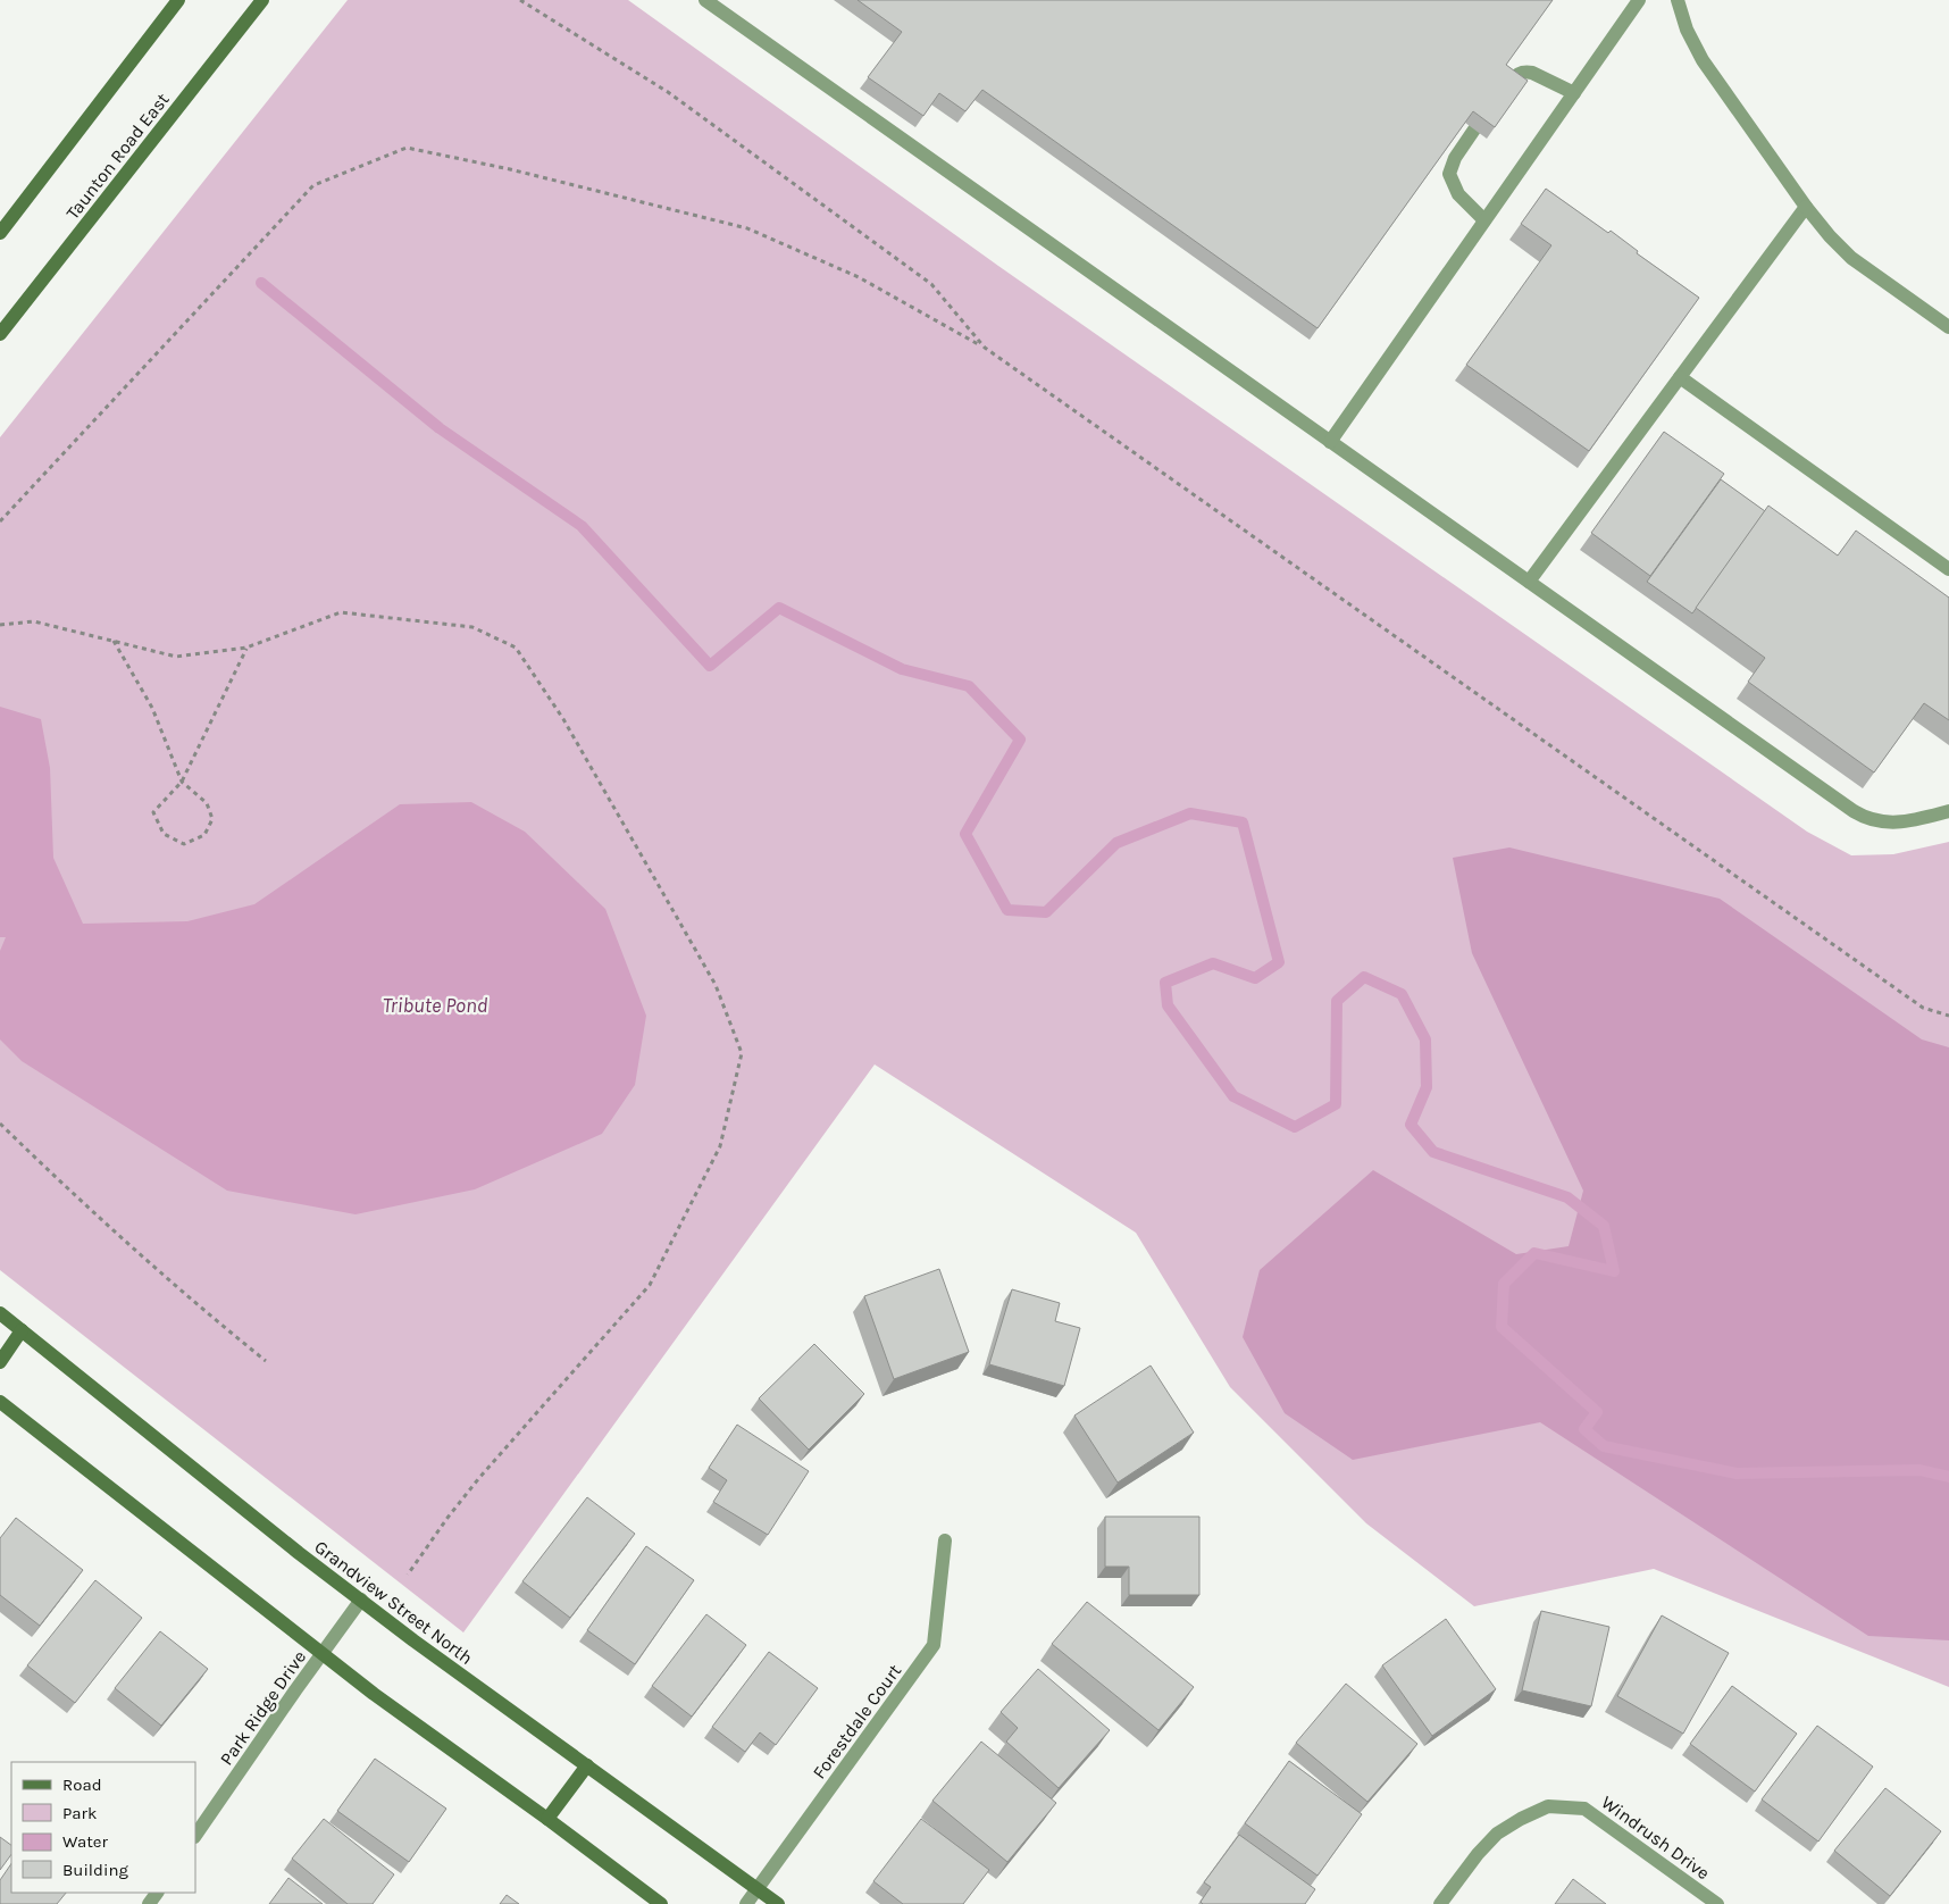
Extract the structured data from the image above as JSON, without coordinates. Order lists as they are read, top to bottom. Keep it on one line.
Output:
{"streets":{"street":["Taunton Road East","Grandview Street North","Park Ridge Drive","Forestdale Court","Windrush Drive"]},"crossings":[["Grandview Street North","Park Ridge Drive"],["Grandview Street North","Forestdale Court"]],"water":["Tribute Pond"],"legend":["Road","Park","Water","Building"]}
